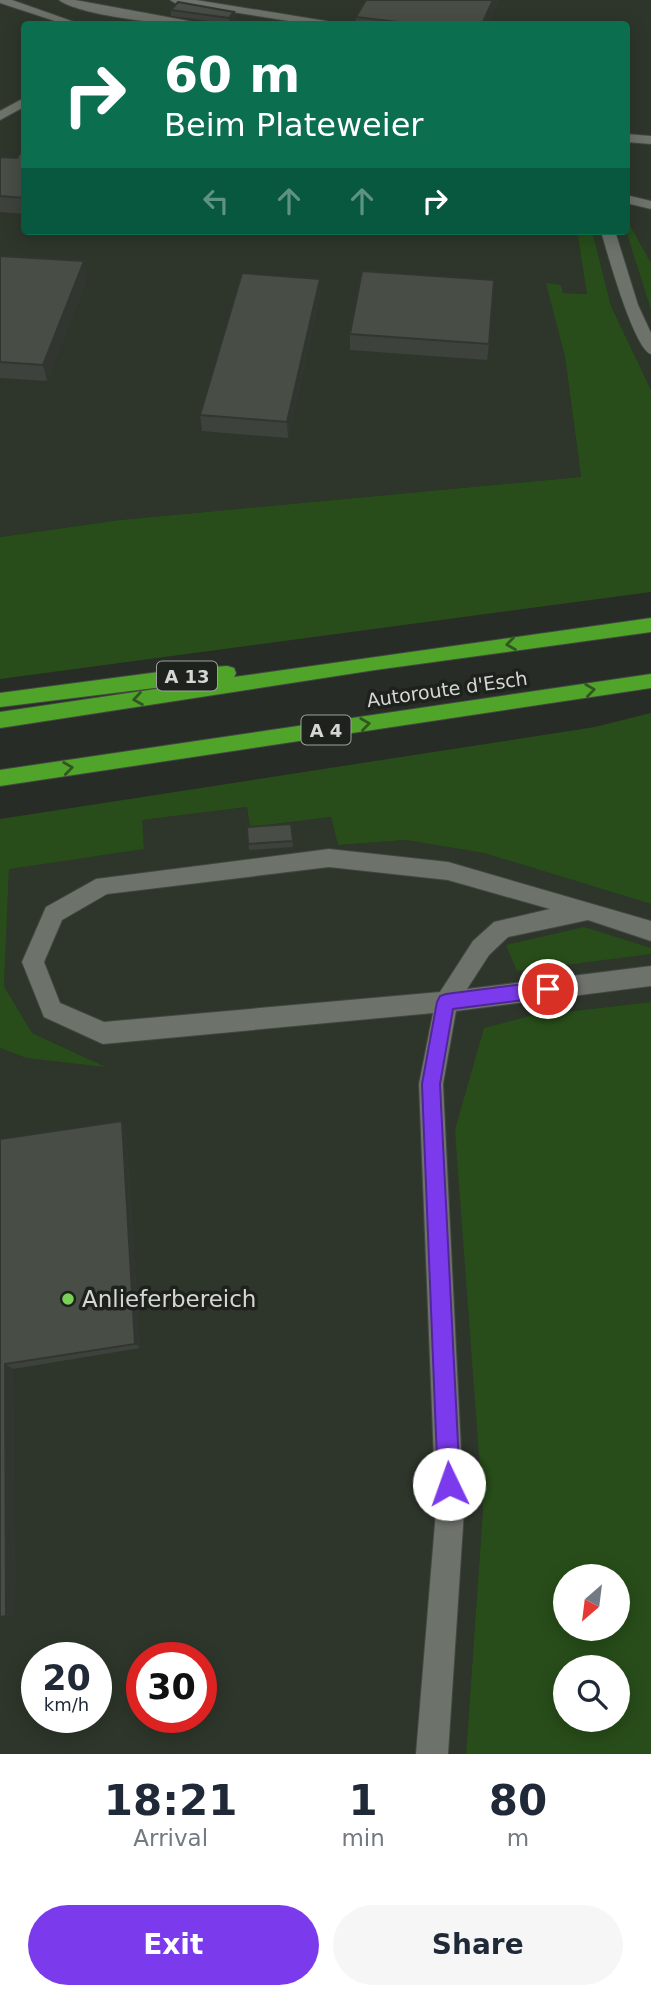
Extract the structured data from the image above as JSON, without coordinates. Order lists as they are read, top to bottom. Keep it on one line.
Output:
{"streets":{"highway":["A 13","Autoroute d'Esch","A 4"]},"crossings":[["A 13","Autoroute d'Esch"]],"places":["Anlieferbereich"],"north":"bottom left","page":{"turn":["60 m","Beim Plateweier"],"speed":"20 km/h","limit":"30","eta":["18:21","Arrival","1","min","80","m"],"buttons":["Exit","Share"]}}
